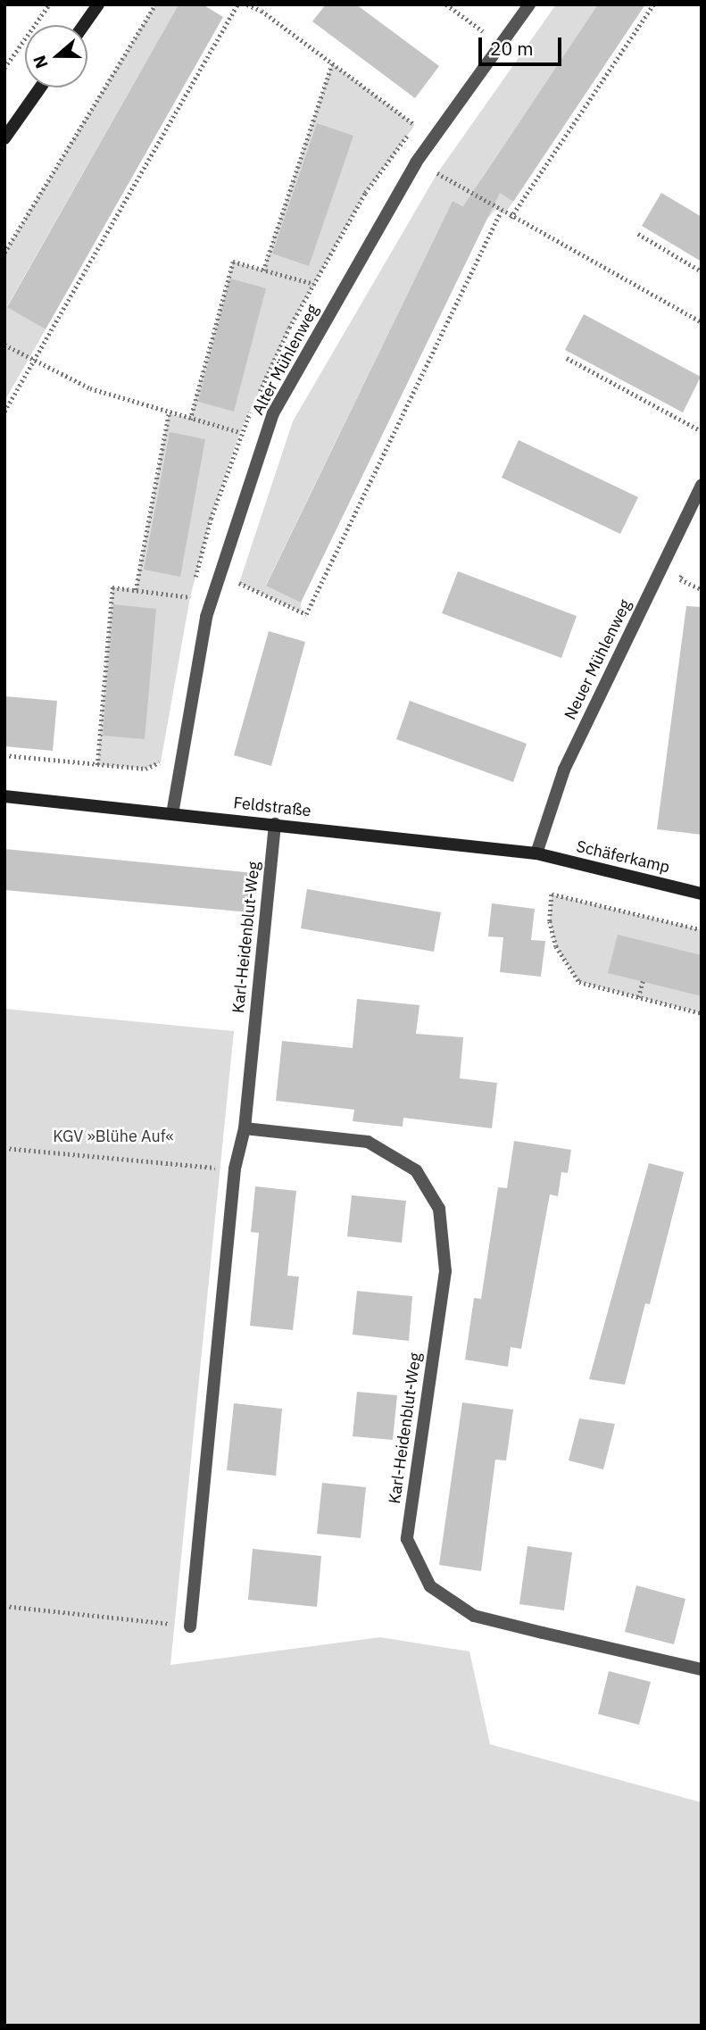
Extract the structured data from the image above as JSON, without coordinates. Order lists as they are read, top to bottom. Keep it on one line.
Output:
{"streets":{"street":["Alter Mühlenweg","Neuer Mühlenweg","Feldstraße","Schäferkamp","Karl-Heidenblut-Weg"]},"crossings":[["Alter Mühlenweg","Feldstraße"],["Neuer Mühlenweg","Feldstraße"],["Neuer Mühlenweg","Schäferkamp"],["Feldstraße","Schäferkamp"],["Feldstraße","Karl-Heidenblut-Weg"]],"parks":["KGV »Blühe Auf«"],"scale_bar":"20 m","north":"left"}
